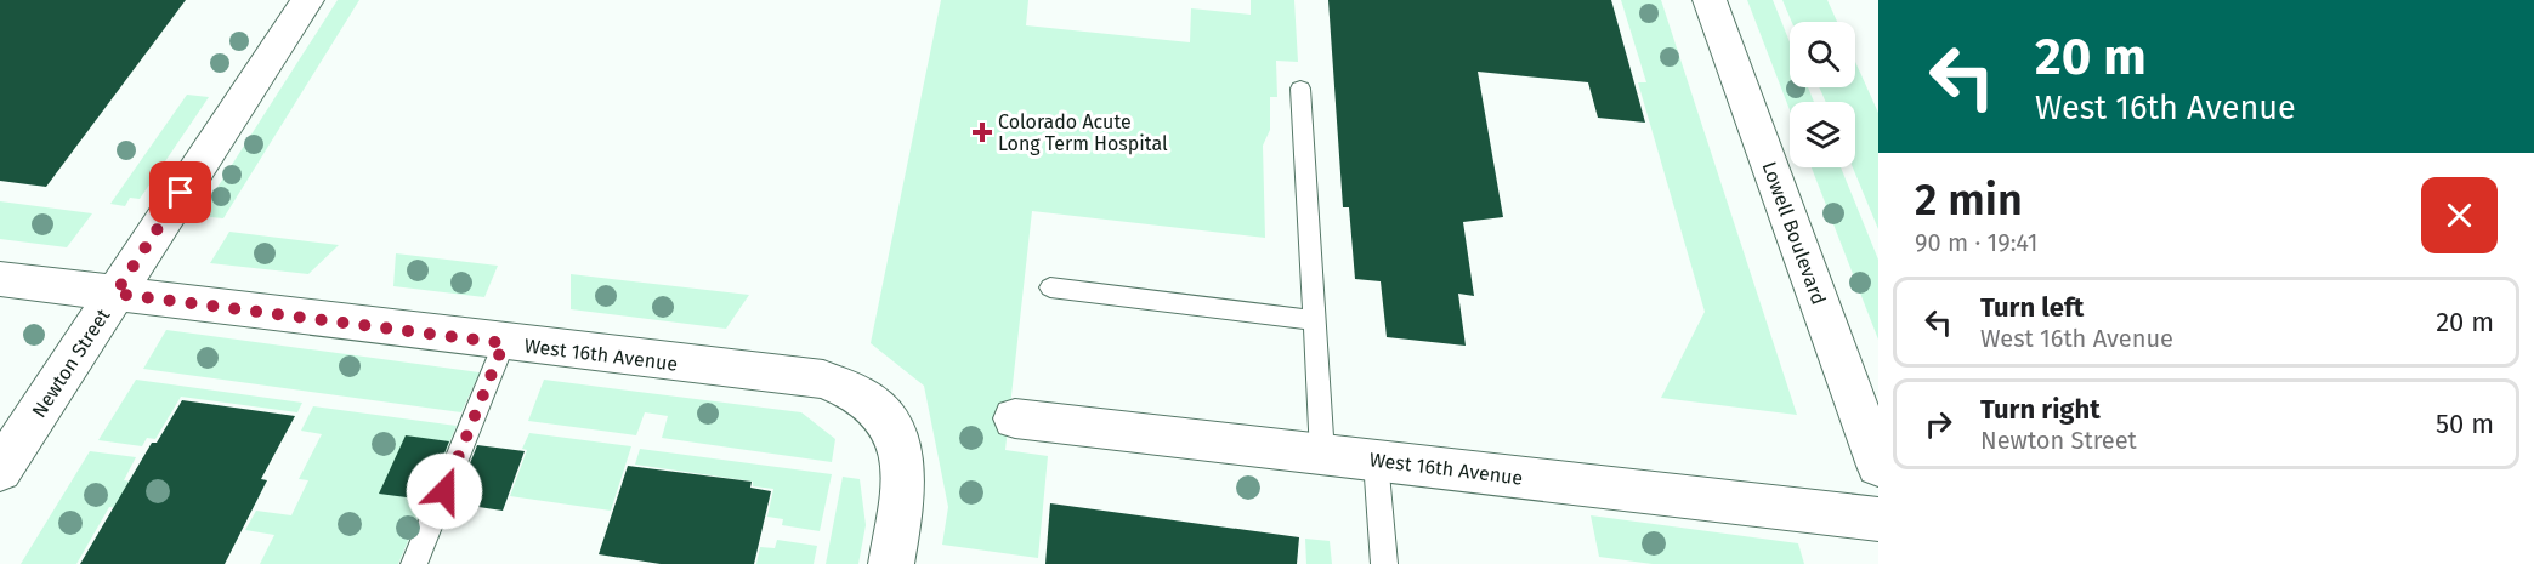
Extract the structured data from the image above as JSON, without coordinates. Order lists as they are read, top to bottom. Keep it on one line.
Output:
{"streets":{"street":["Lowell Boulevard","West 16th Avenue","Newton Street"]},"crossings":[["West 16th Avenue","Newton Street"]],"places":{"health":["Colorado Acute Long Term Hospital"]},"page":{"turn":["20 m","West 16th Avenue"],"heading":["2 min","90 m · 19:41"],"list":[{"name":"Turn left","note":"West 16th Avenue","value":"20 m"},{"name":"Turn right","note":"Newton Street","value":"50 m"}]}}
